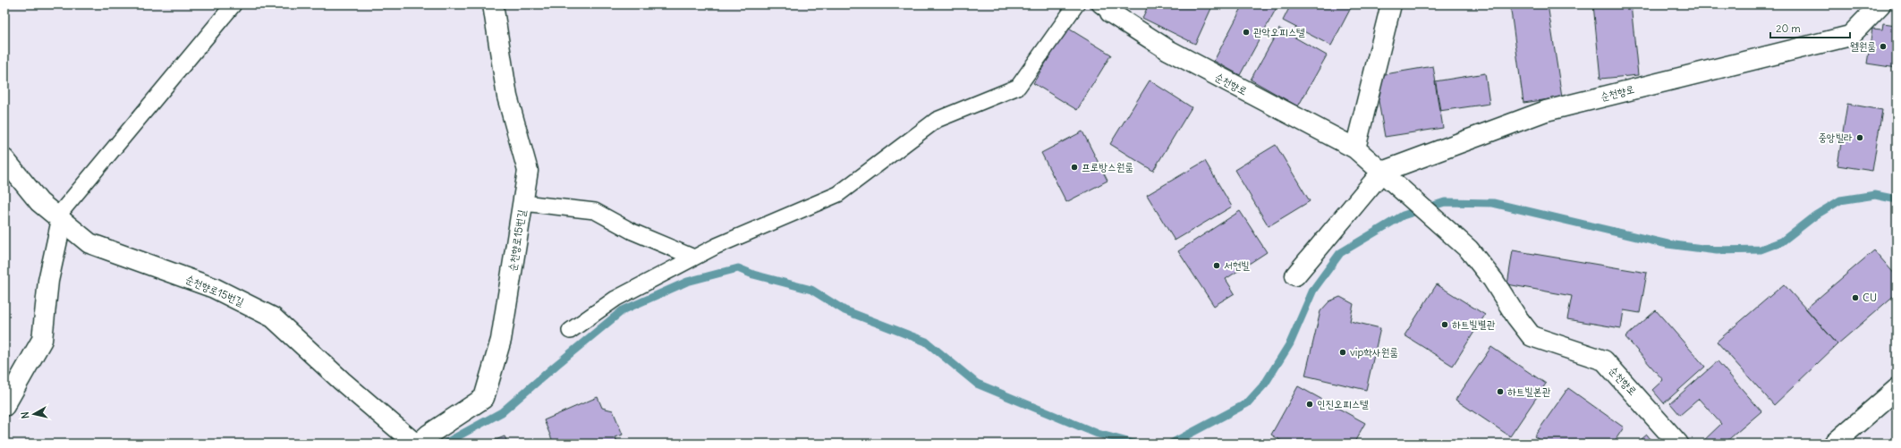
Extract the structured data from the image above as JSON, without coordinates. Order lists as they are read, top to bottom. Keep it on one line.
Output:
{"streets":{"street":["순천향로","순천향로15번길"]},"places":["관악오피스텔","웰원룸","중앙빌라","프로방스원룸","서현빌","CU","하트빌별관","vip학사원룸","하트빌본관","인진오피스텔"],"scale_bar":"20 m","north":"left"}
